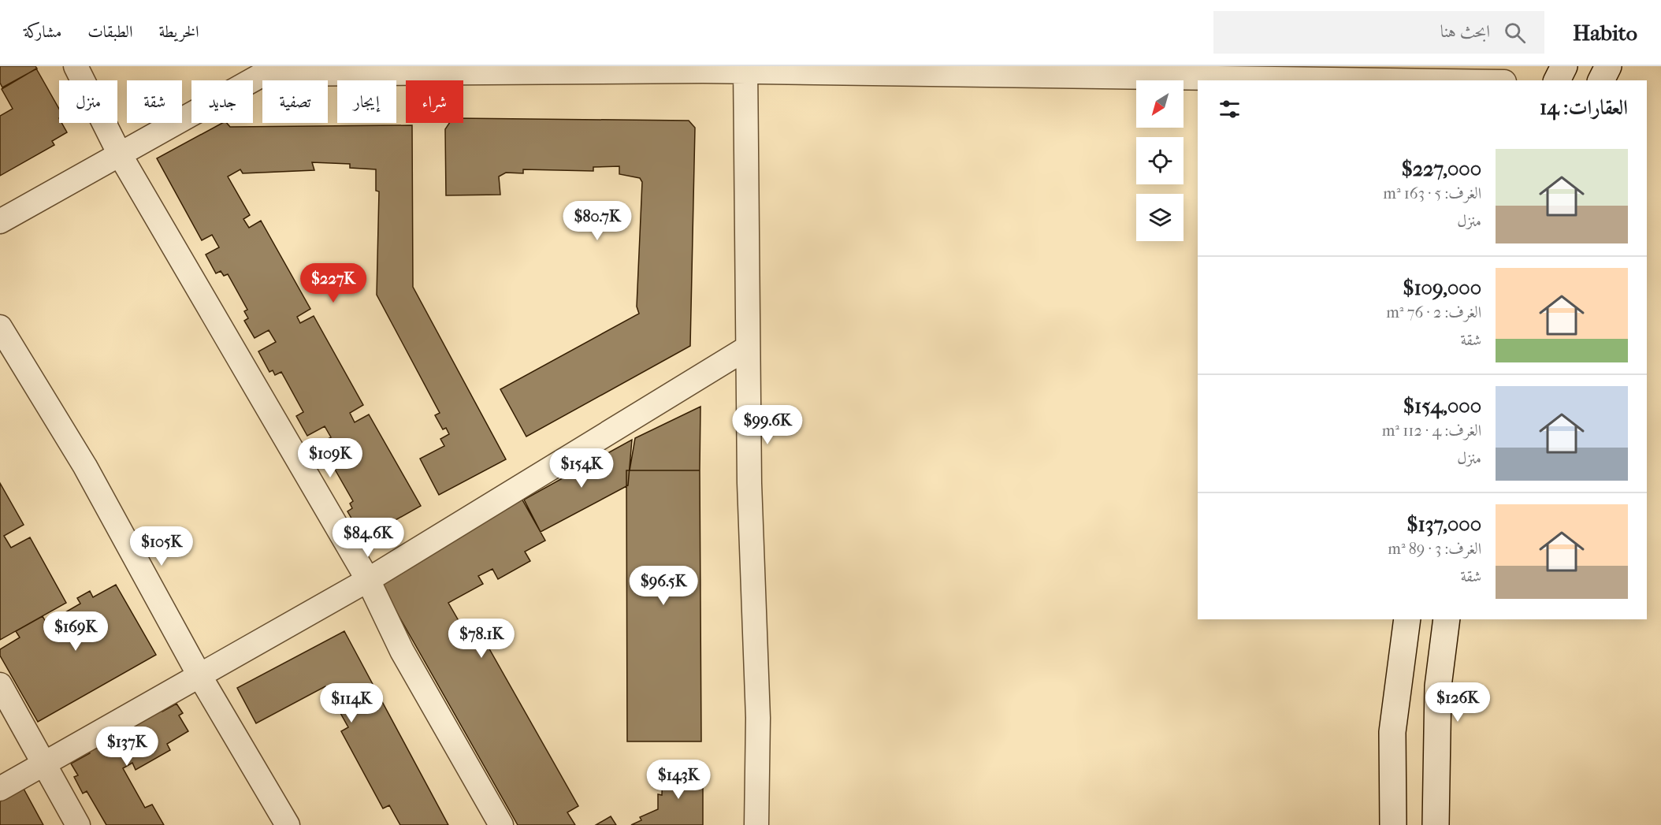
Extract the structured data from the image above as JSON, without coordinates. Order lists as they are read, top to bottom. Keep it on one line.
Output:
{"north":"bottom left","page":{"header":"Habito","search":"ابحث هنا","nav":["الخريطة","الطبقات","مشاركة"],"chip":["شراء","إيجار","تصفية","جديد","شقة","منزل"],"heading":"العقارات: 14","list":[{"name":"$227,000","note":"الغرف: 5 · 163 m² · منزل"},{"name":"$109,000","note":"الغرف: 2 · 76 m² · شقة"},{"name":"$154,000","note":"الغرف: 4 · 112 m² · منزل"},{"name":"$137,000","note":"الغرف: 3 · 89 m² · شقة"}],"price":["$80.7K","$227K","$99.6K","$109K","$154K","$84.6K","$105K","$96.5K","$169K","$78.1K","$126K","$114K","$137K","$143K"]}}
